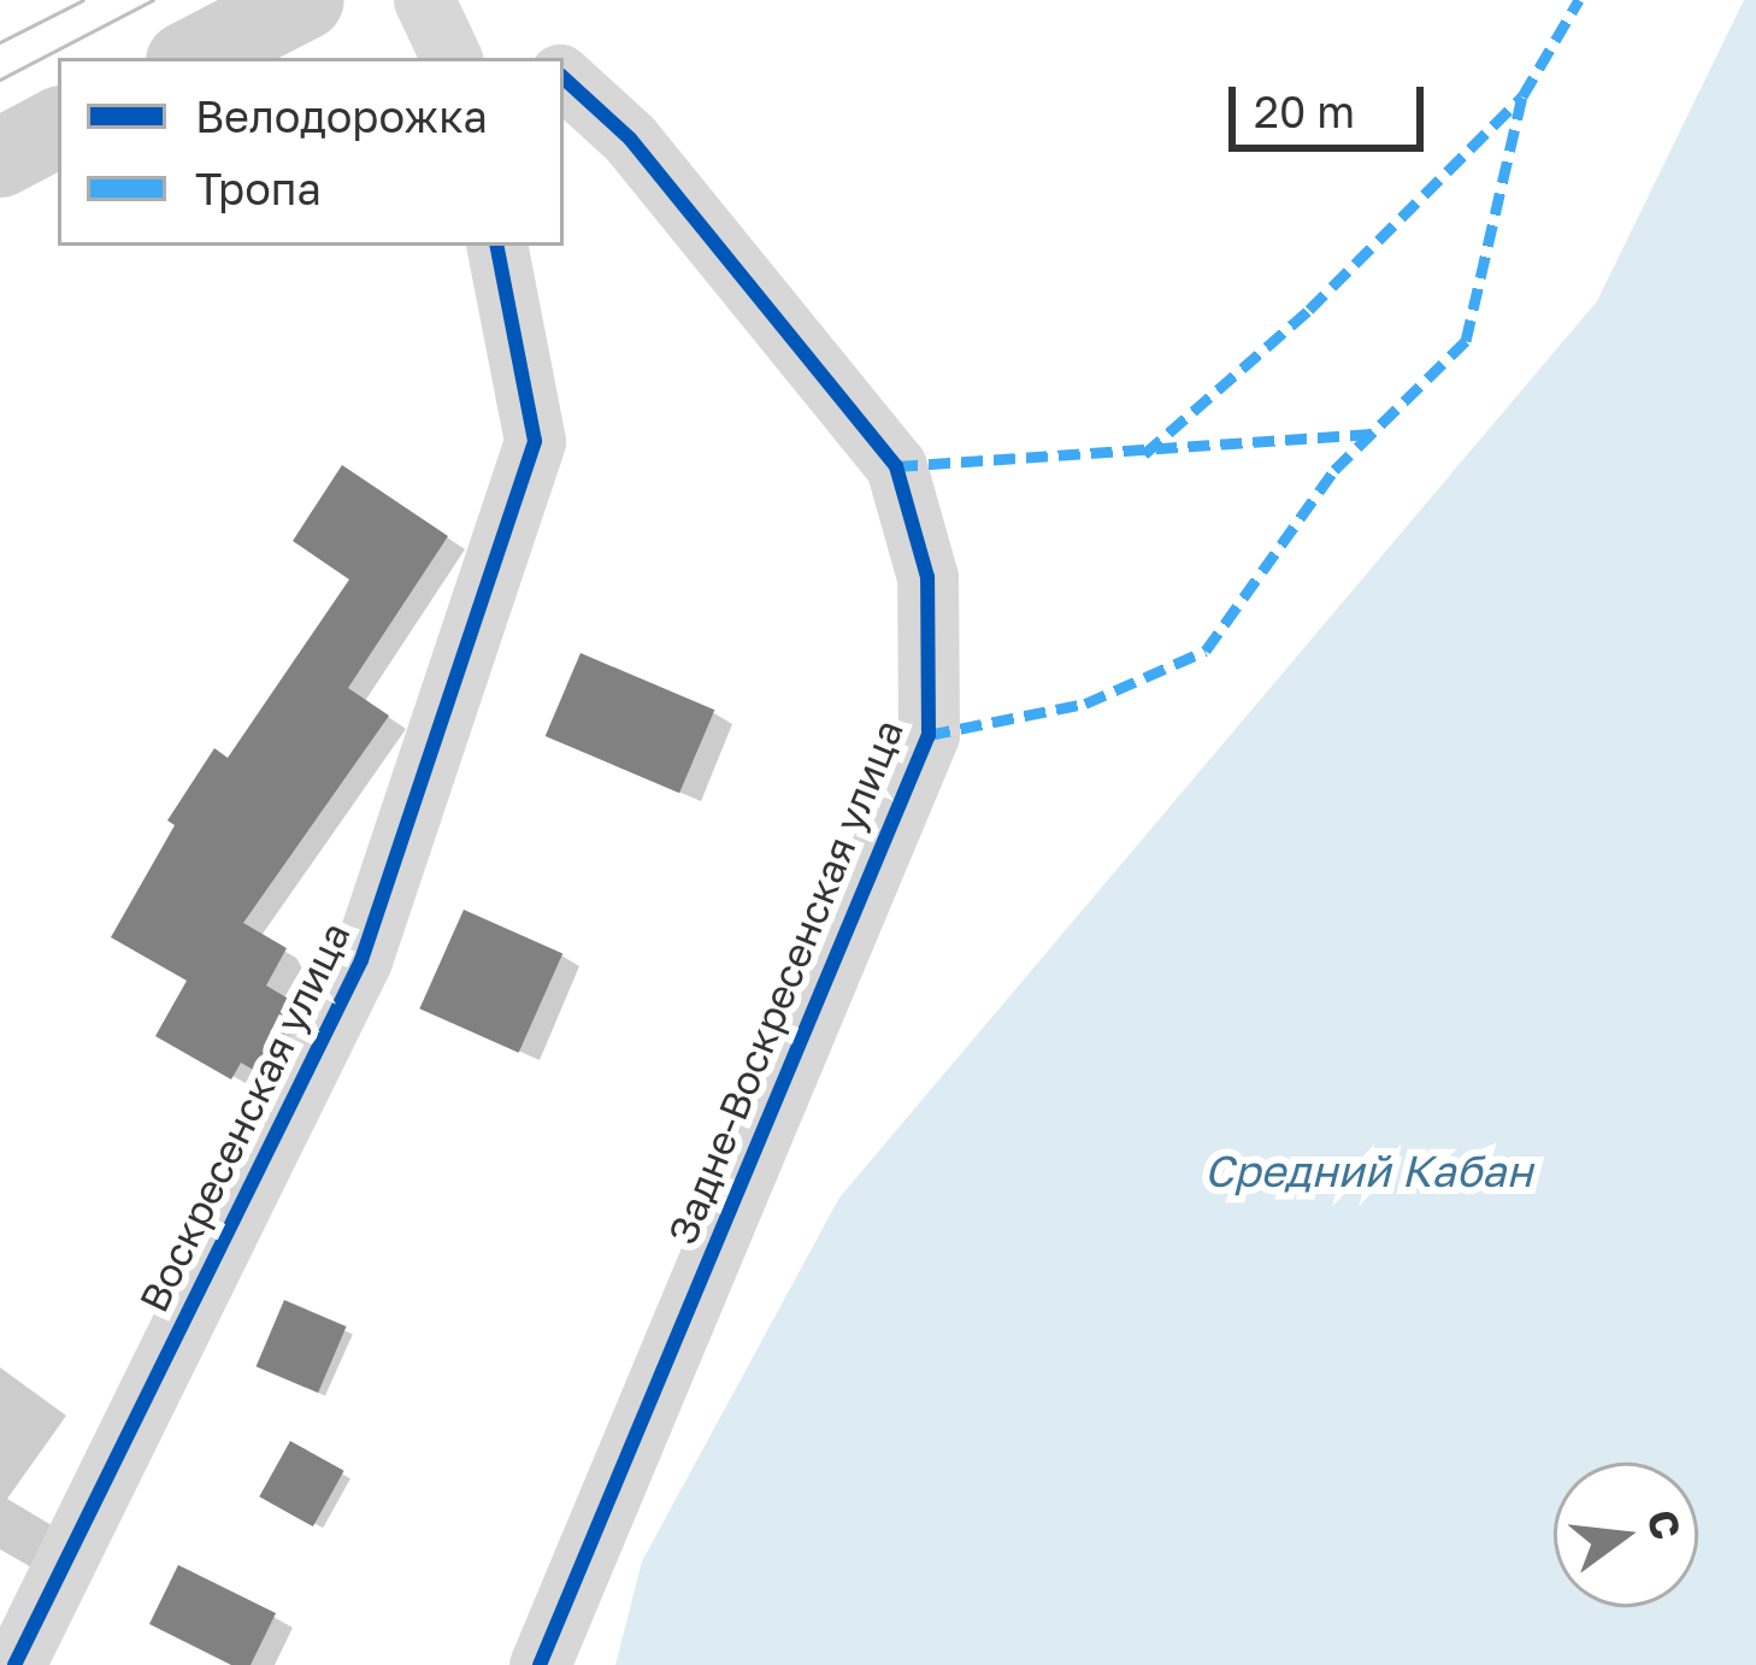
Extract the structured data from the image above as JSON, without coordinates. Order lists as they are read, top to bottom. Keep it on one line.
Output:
{"streets":{"street":["Задне-Воскресенская улица","Воскресенская улица"]},"water":["Средний Кабан"],"legend":["Велодорожка","Тропа"],"scale_bar":"20 m","north":"right"}
